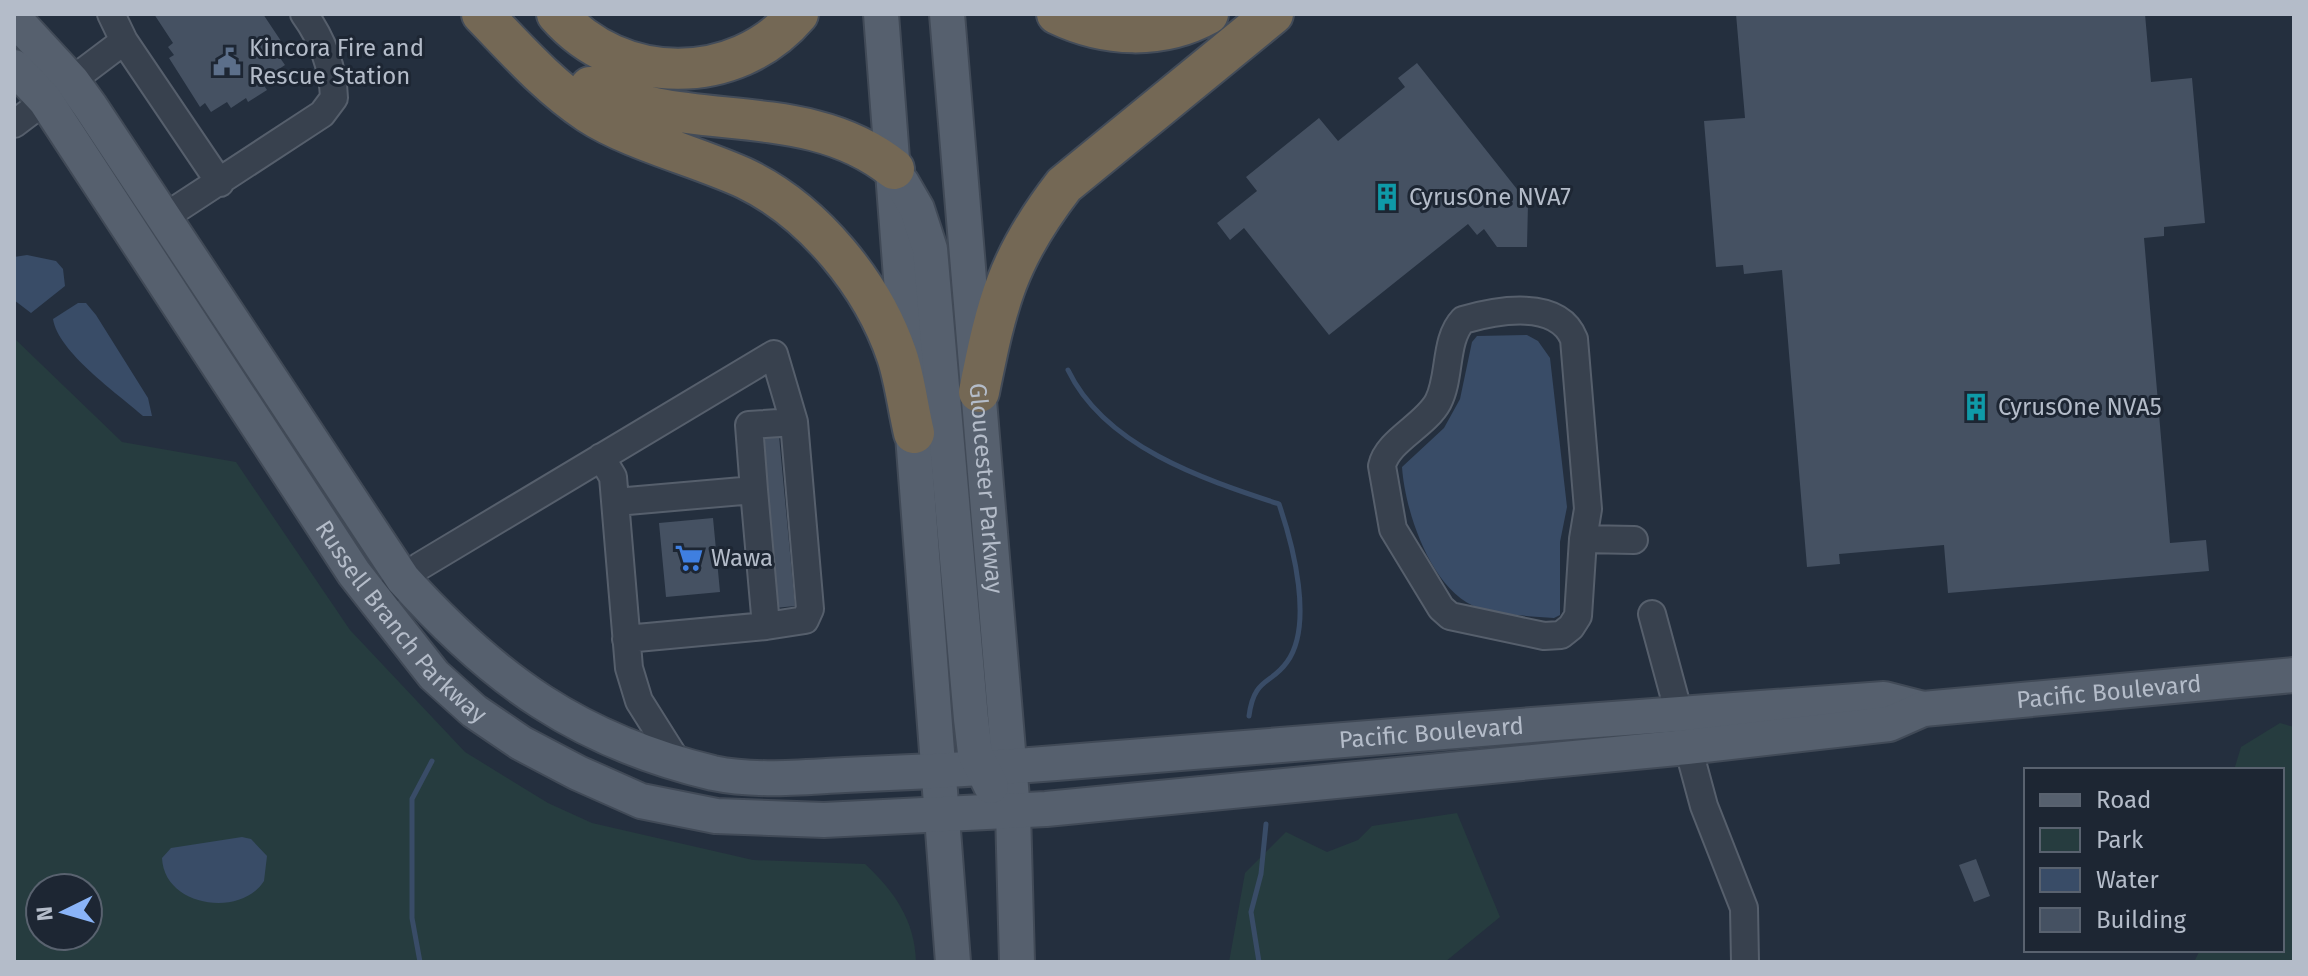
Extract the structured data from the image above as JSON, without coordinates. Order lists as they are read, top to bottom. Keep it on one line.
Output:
{"streets":{"main road":["Gloucester Parkway","Russell Branch Parkway","Pacific Boulevard"]},"crossings":[["Gloucester Parkway","Russell Branch Parkway"],["Gloucester Parkway","Pacific Boulevard"],["Russell Branch Parkway","Pacific Boulevard"]],"places":{"public building":["Kincora Fire and Rescue Station"],"building":["CyrusOne NVA7","CyrusOne NVA5"],"supermarket":["Wawa"]},"legend":["Road","Park","Water","Building"],"north":"left"}
